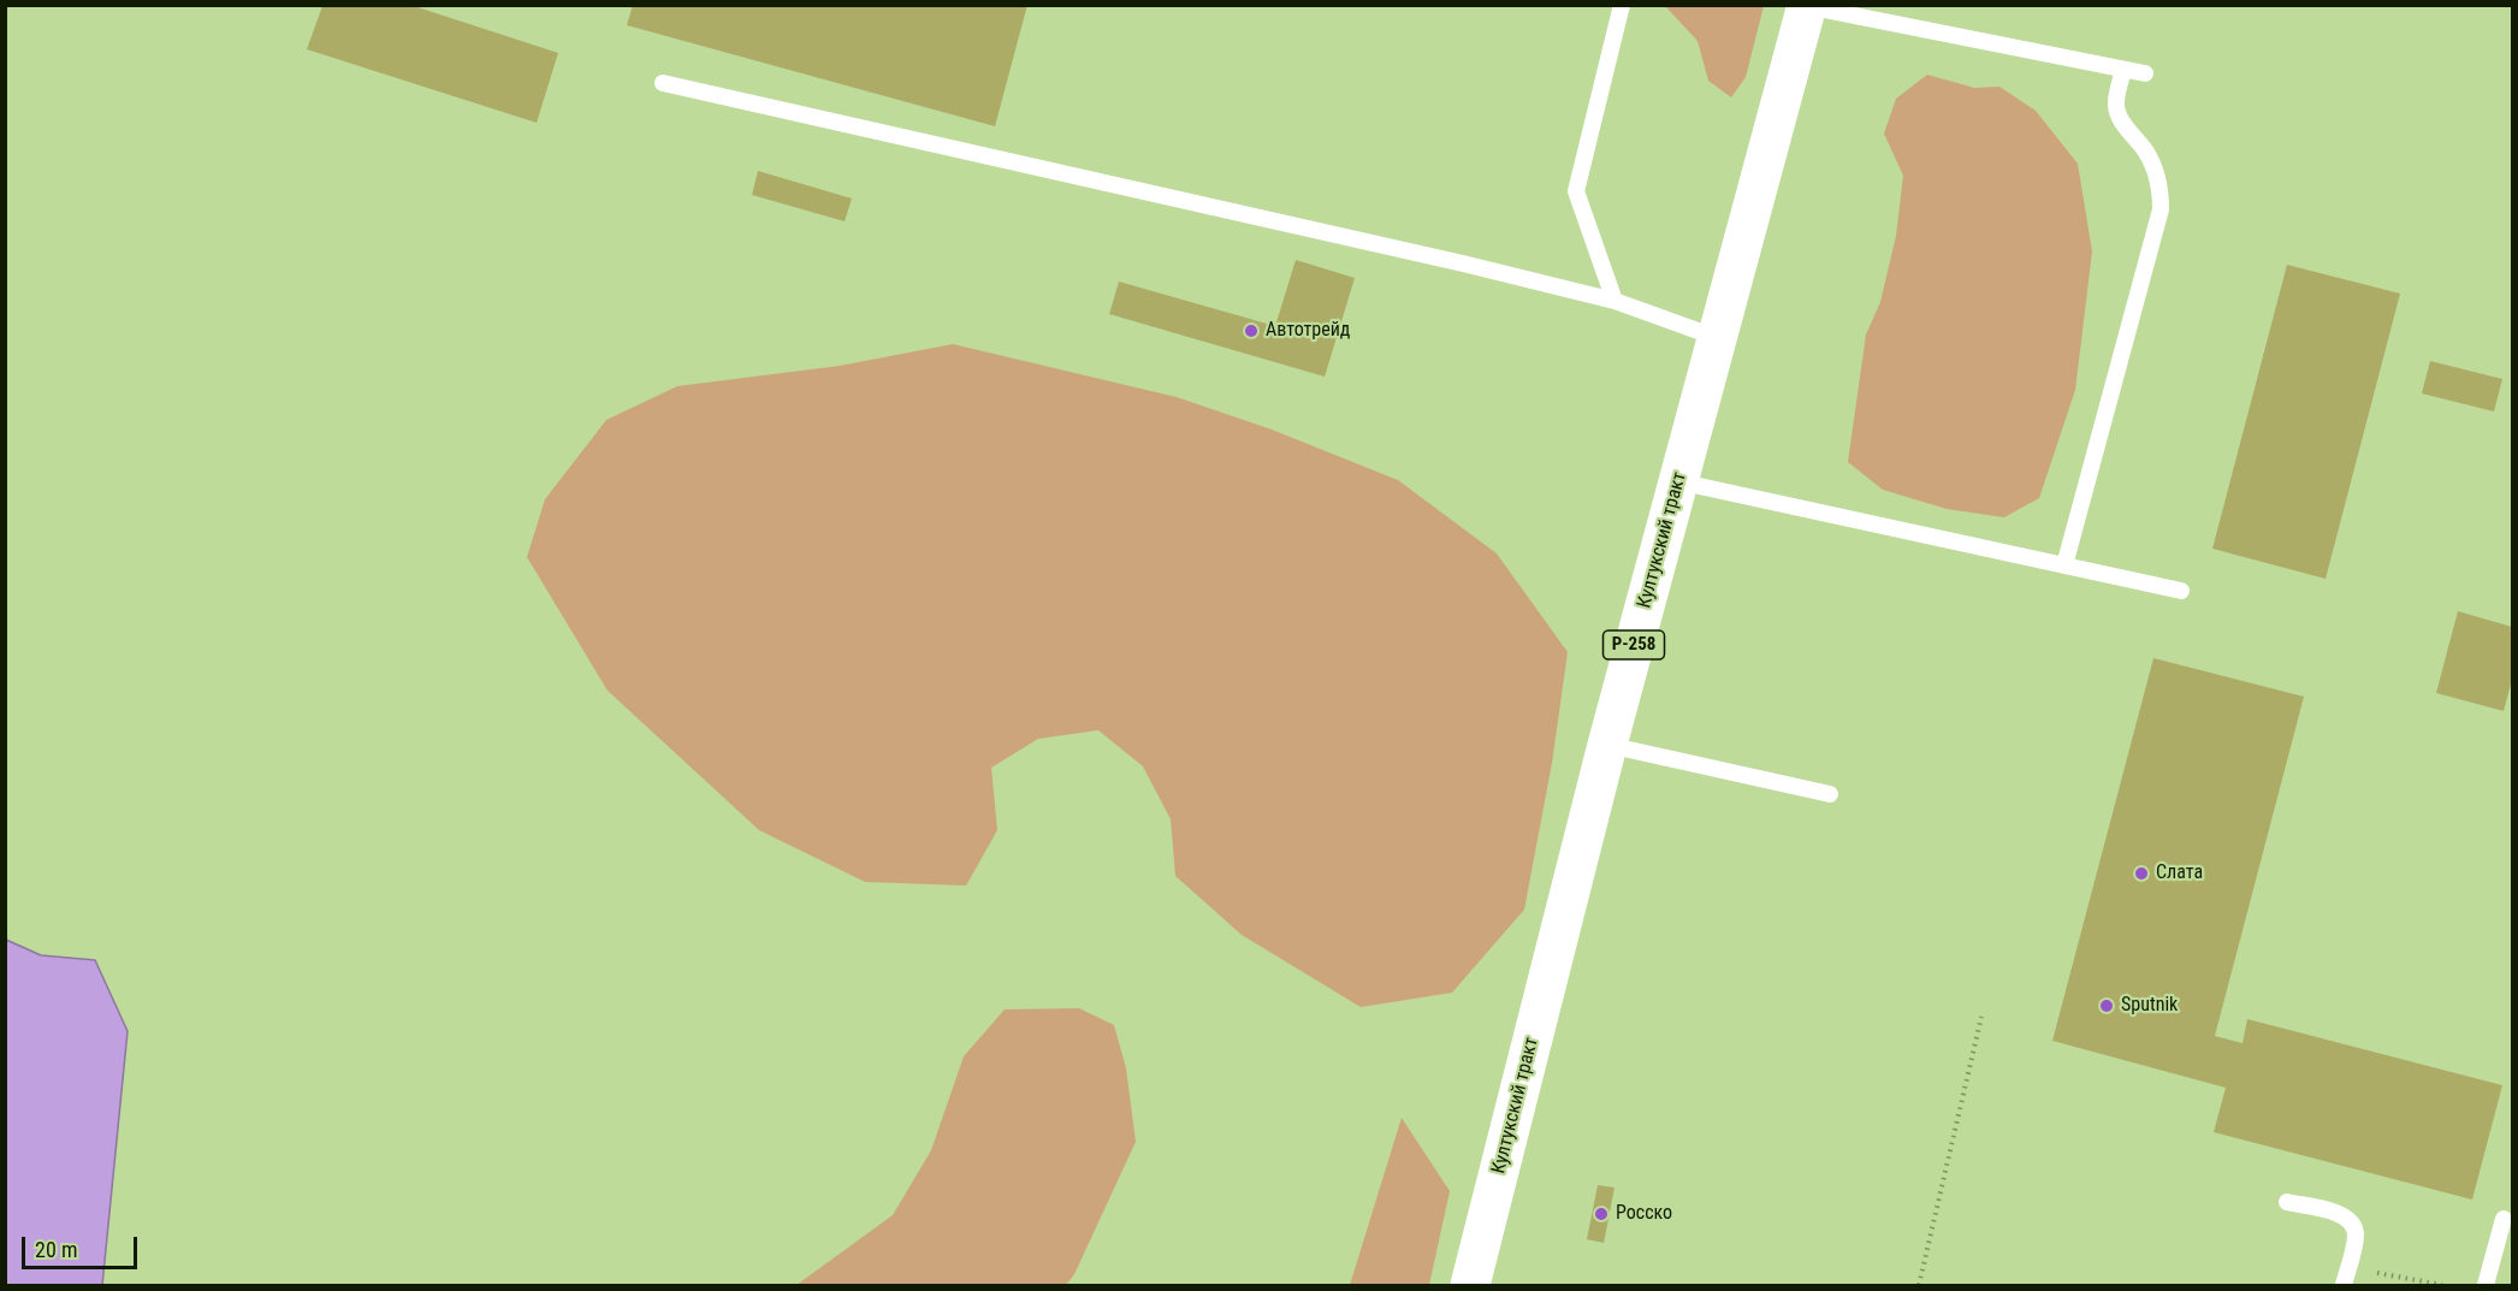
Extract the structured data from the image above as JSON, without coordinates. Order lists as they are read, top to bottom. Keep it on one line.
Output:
{"streets":{"main road":["Култукский тракт","Р-258"]},"places":["Автотрейд","Слата","Sputnik","Росско"],"scale_bar":"20 m"}
